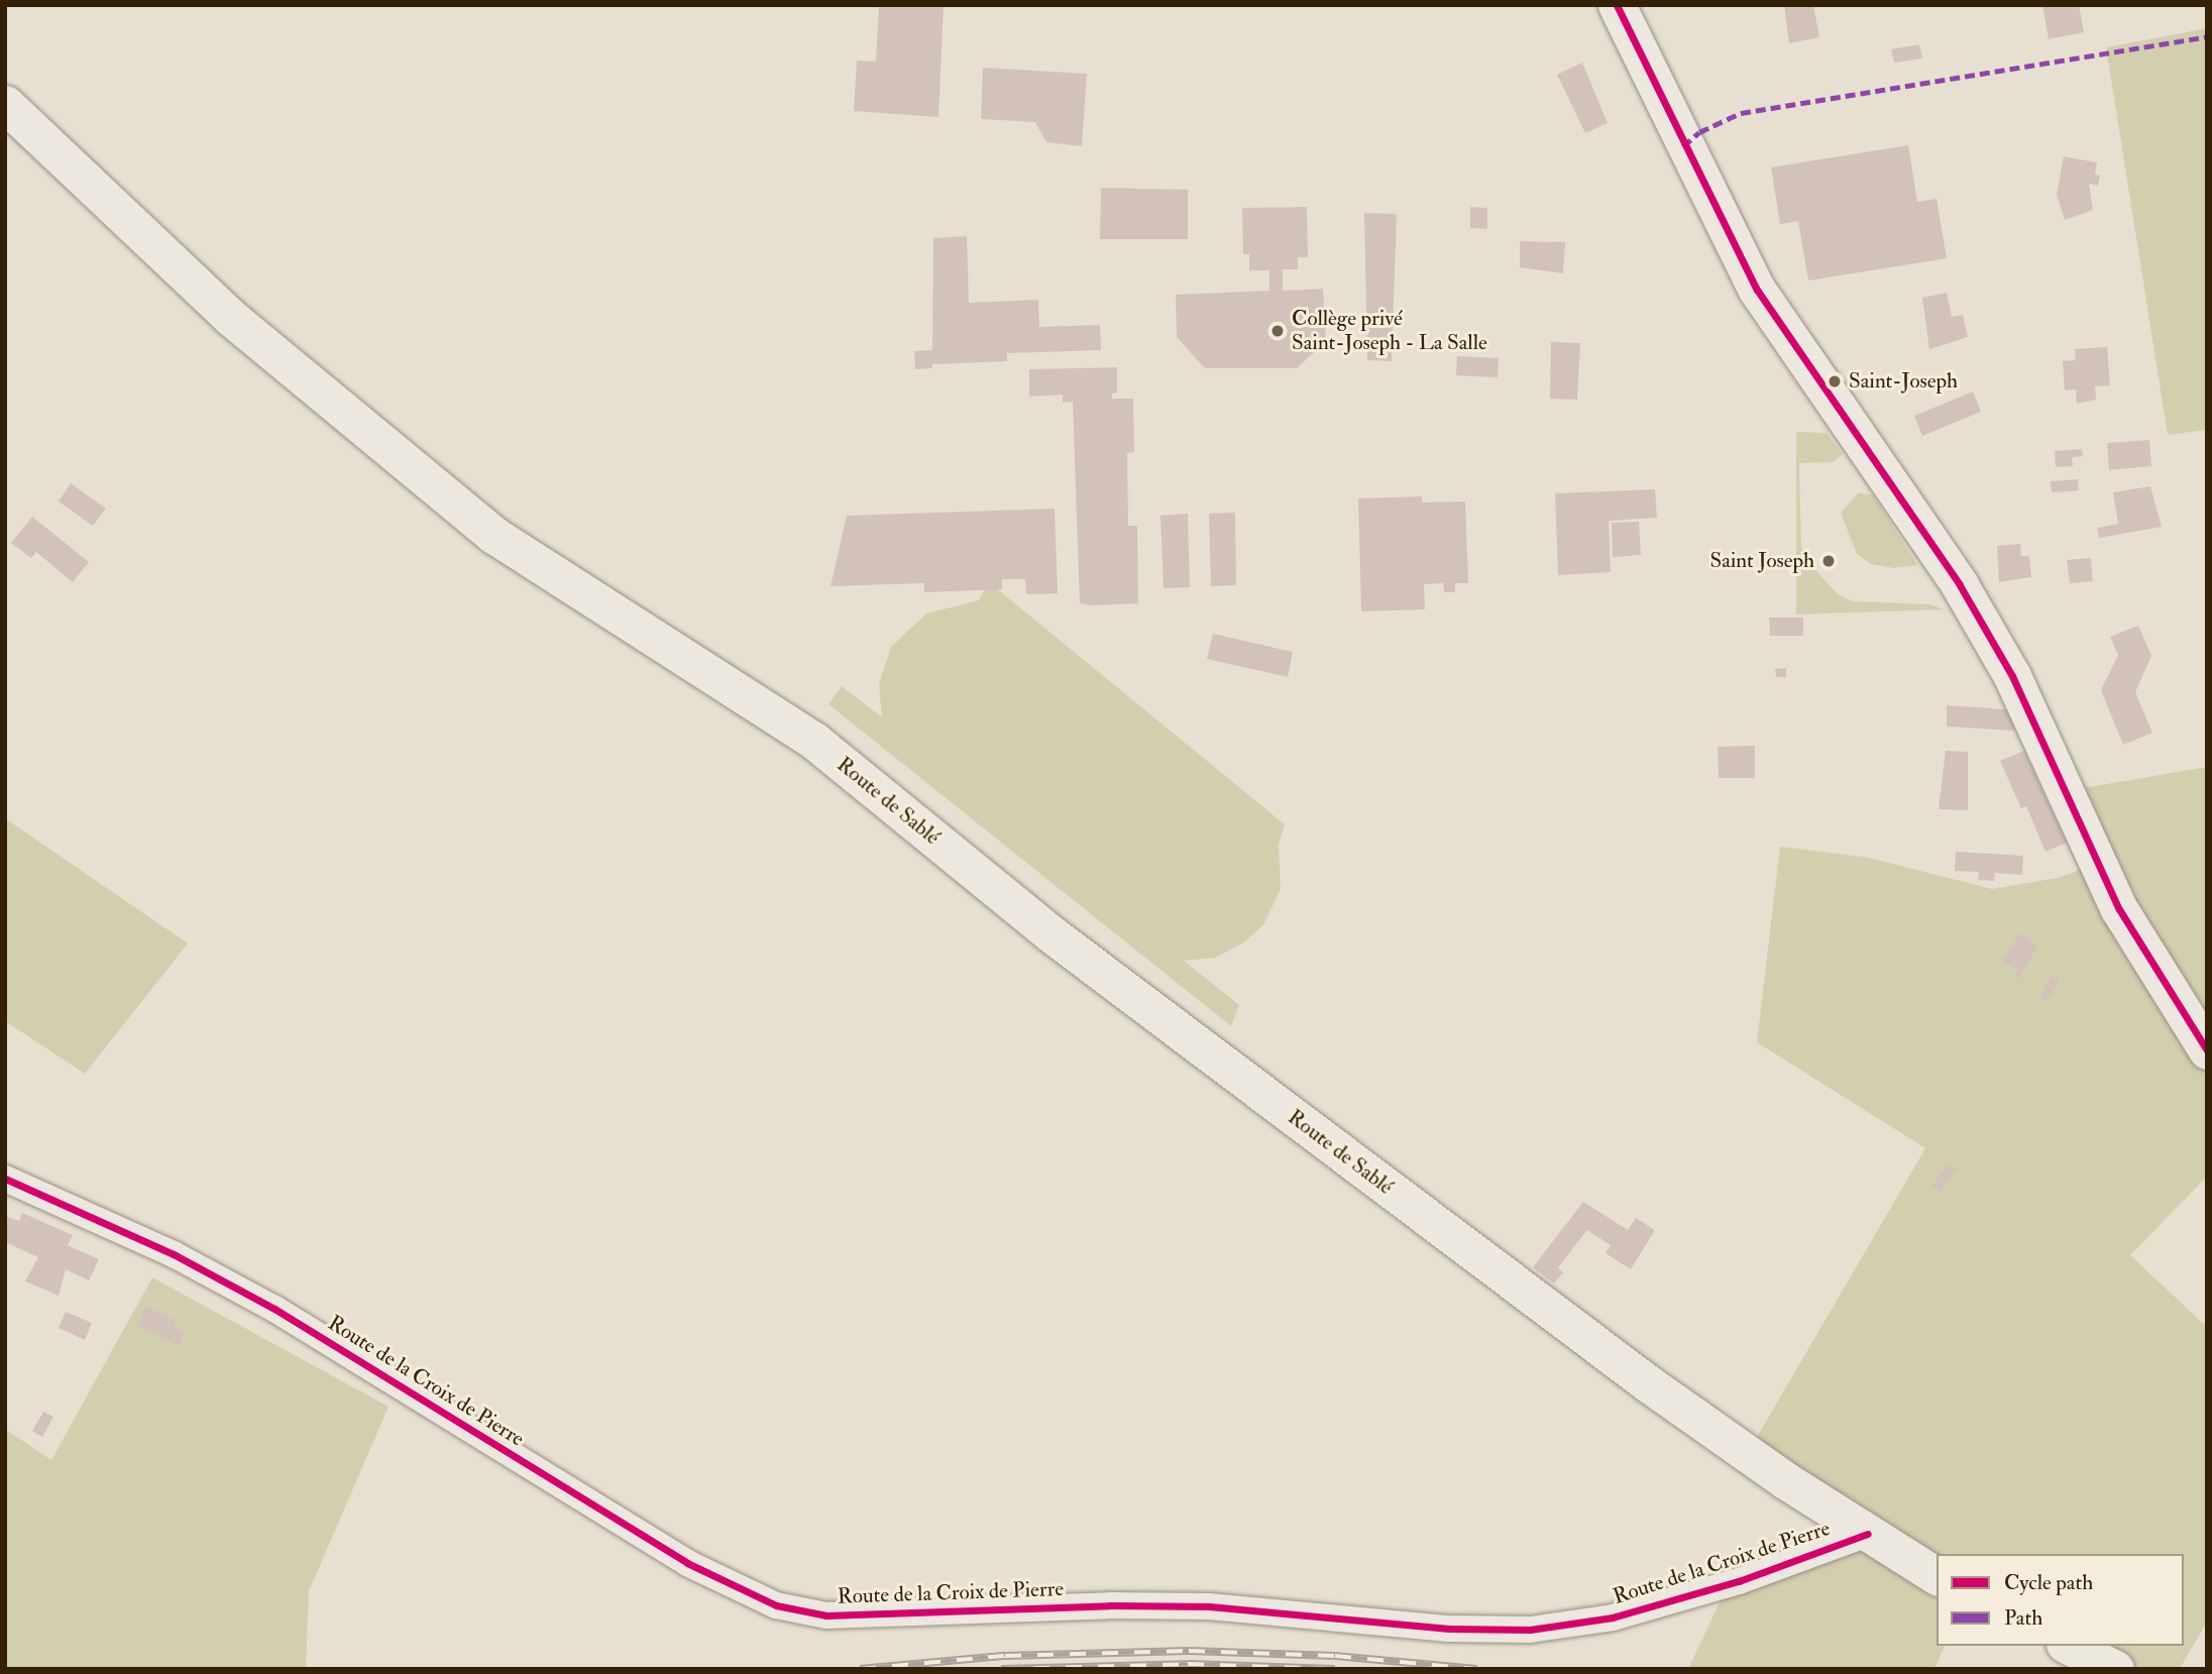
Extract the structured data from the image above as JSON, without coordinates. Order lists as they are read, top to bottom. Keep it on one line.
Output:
{"streets":{"main road":["Route de Sablé"],"street":["Route de la Croix de Pierre"]},"crossings":[["Route de Sablé","Route de la Croix de Pierre"]],"places":["Collège privé Saint-Joseph - La Salle","Saint-Joseph","Saint Joseph"],"legend":["Cycle path","Path"]}
